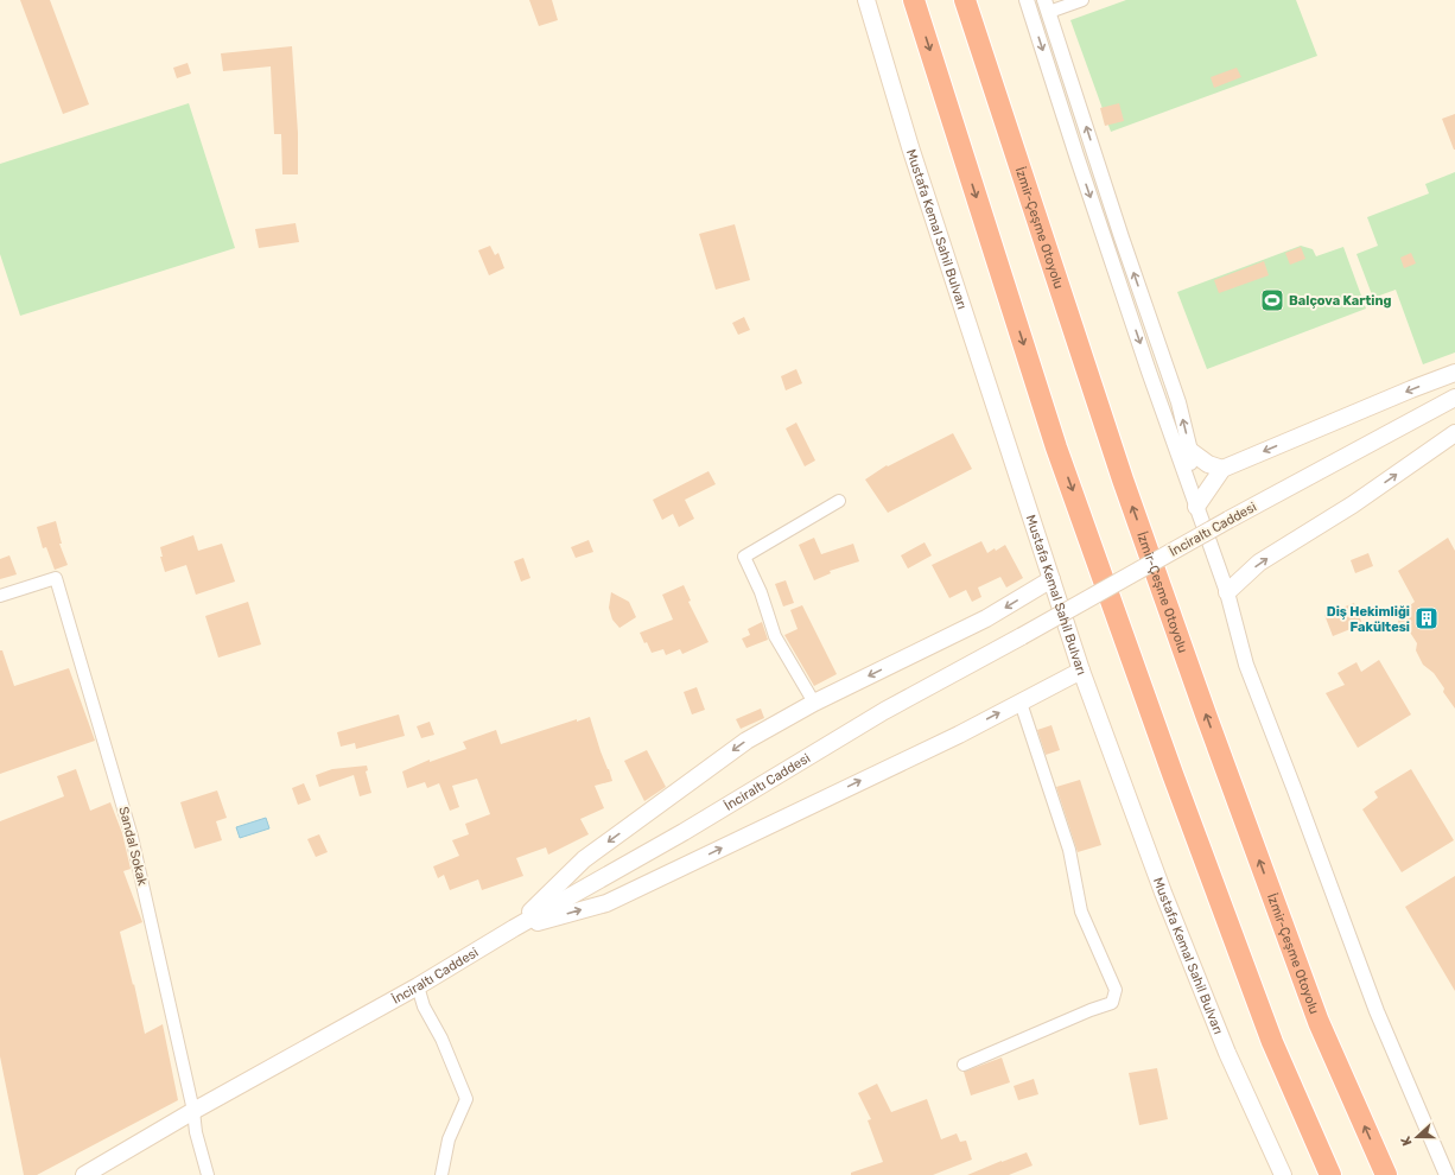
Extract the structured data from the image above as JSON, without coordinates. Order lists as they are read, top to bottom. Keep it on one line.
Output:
{"streets":{"highway":["İzmir-Çeşme Otoyolu"],"main road":["Mustafa Kemal Sahil Bulvarı","İnciraltı Caddesi"],"street":["Sandal Sokak"]},"crossings":[["İnciraltı Caddesi","Sandal Sokak"]],"places":{"sports":["Balçova Karting"],"building":["Diş Hekimliği Fakültesi"]},"north":"left"}
